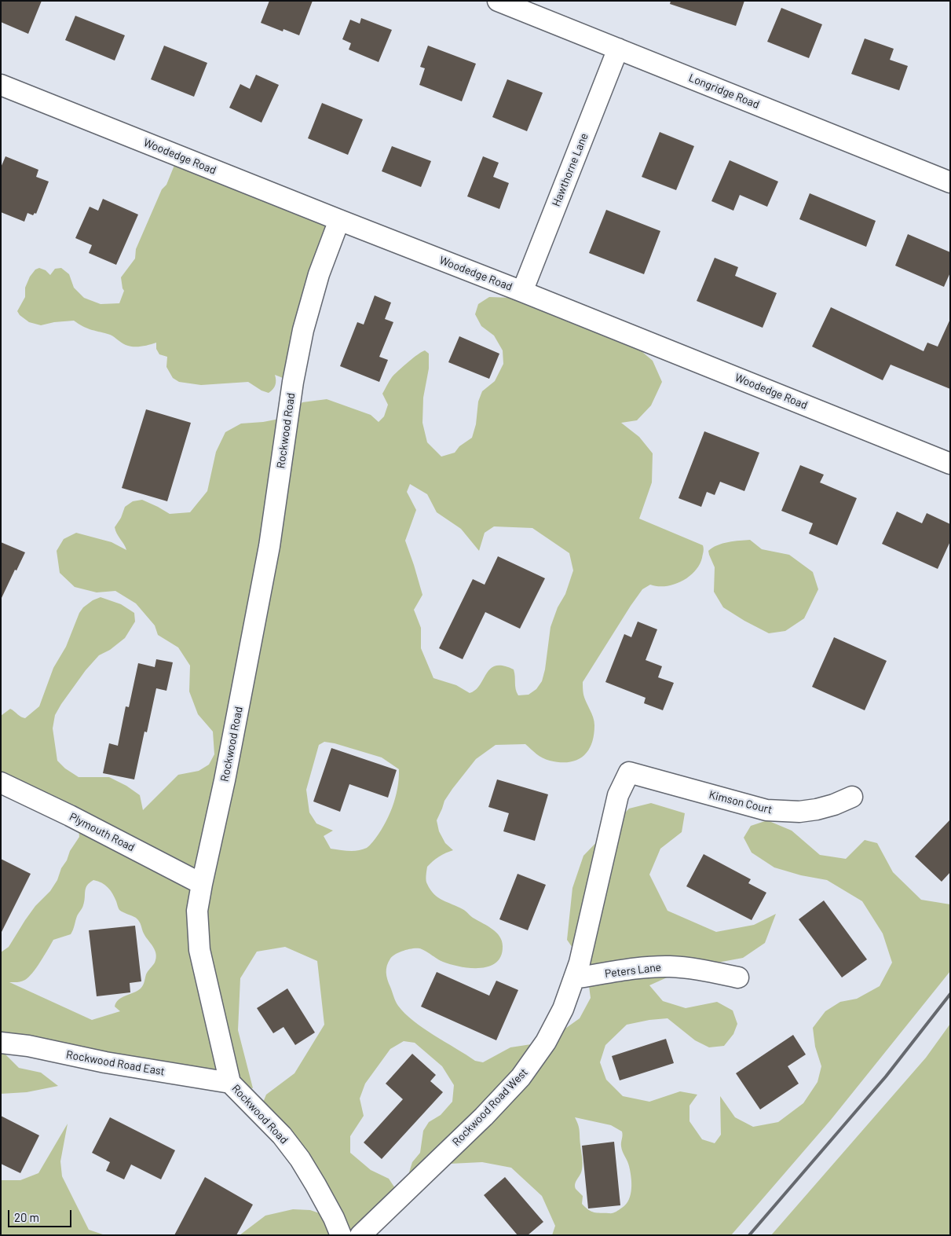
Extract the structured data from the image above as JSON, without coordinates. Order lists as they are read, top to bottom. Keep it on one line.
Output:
{"streets":{"street":["Longridge Road","Woodedge Road","Hawthorne Lane","Rockwood Road","Kimson Court","Plymouth Road","Peters Lane","Rockwood Road East","Rockwood Road West"]},"crossings":[["Longridge Road","Hawthorne Lane"],["Woodedge Road","Hawthorne Lane"],["Woodedge Road","Rockwood Road"],["Rockwood Road","Plymouth Road"],["Rockwood Road","Rockwood Road East"],["Kimson Court","Rockwood Road West"],["Peters Lane","Rockwood Road West"]],"scale_bar":"20 m"}
